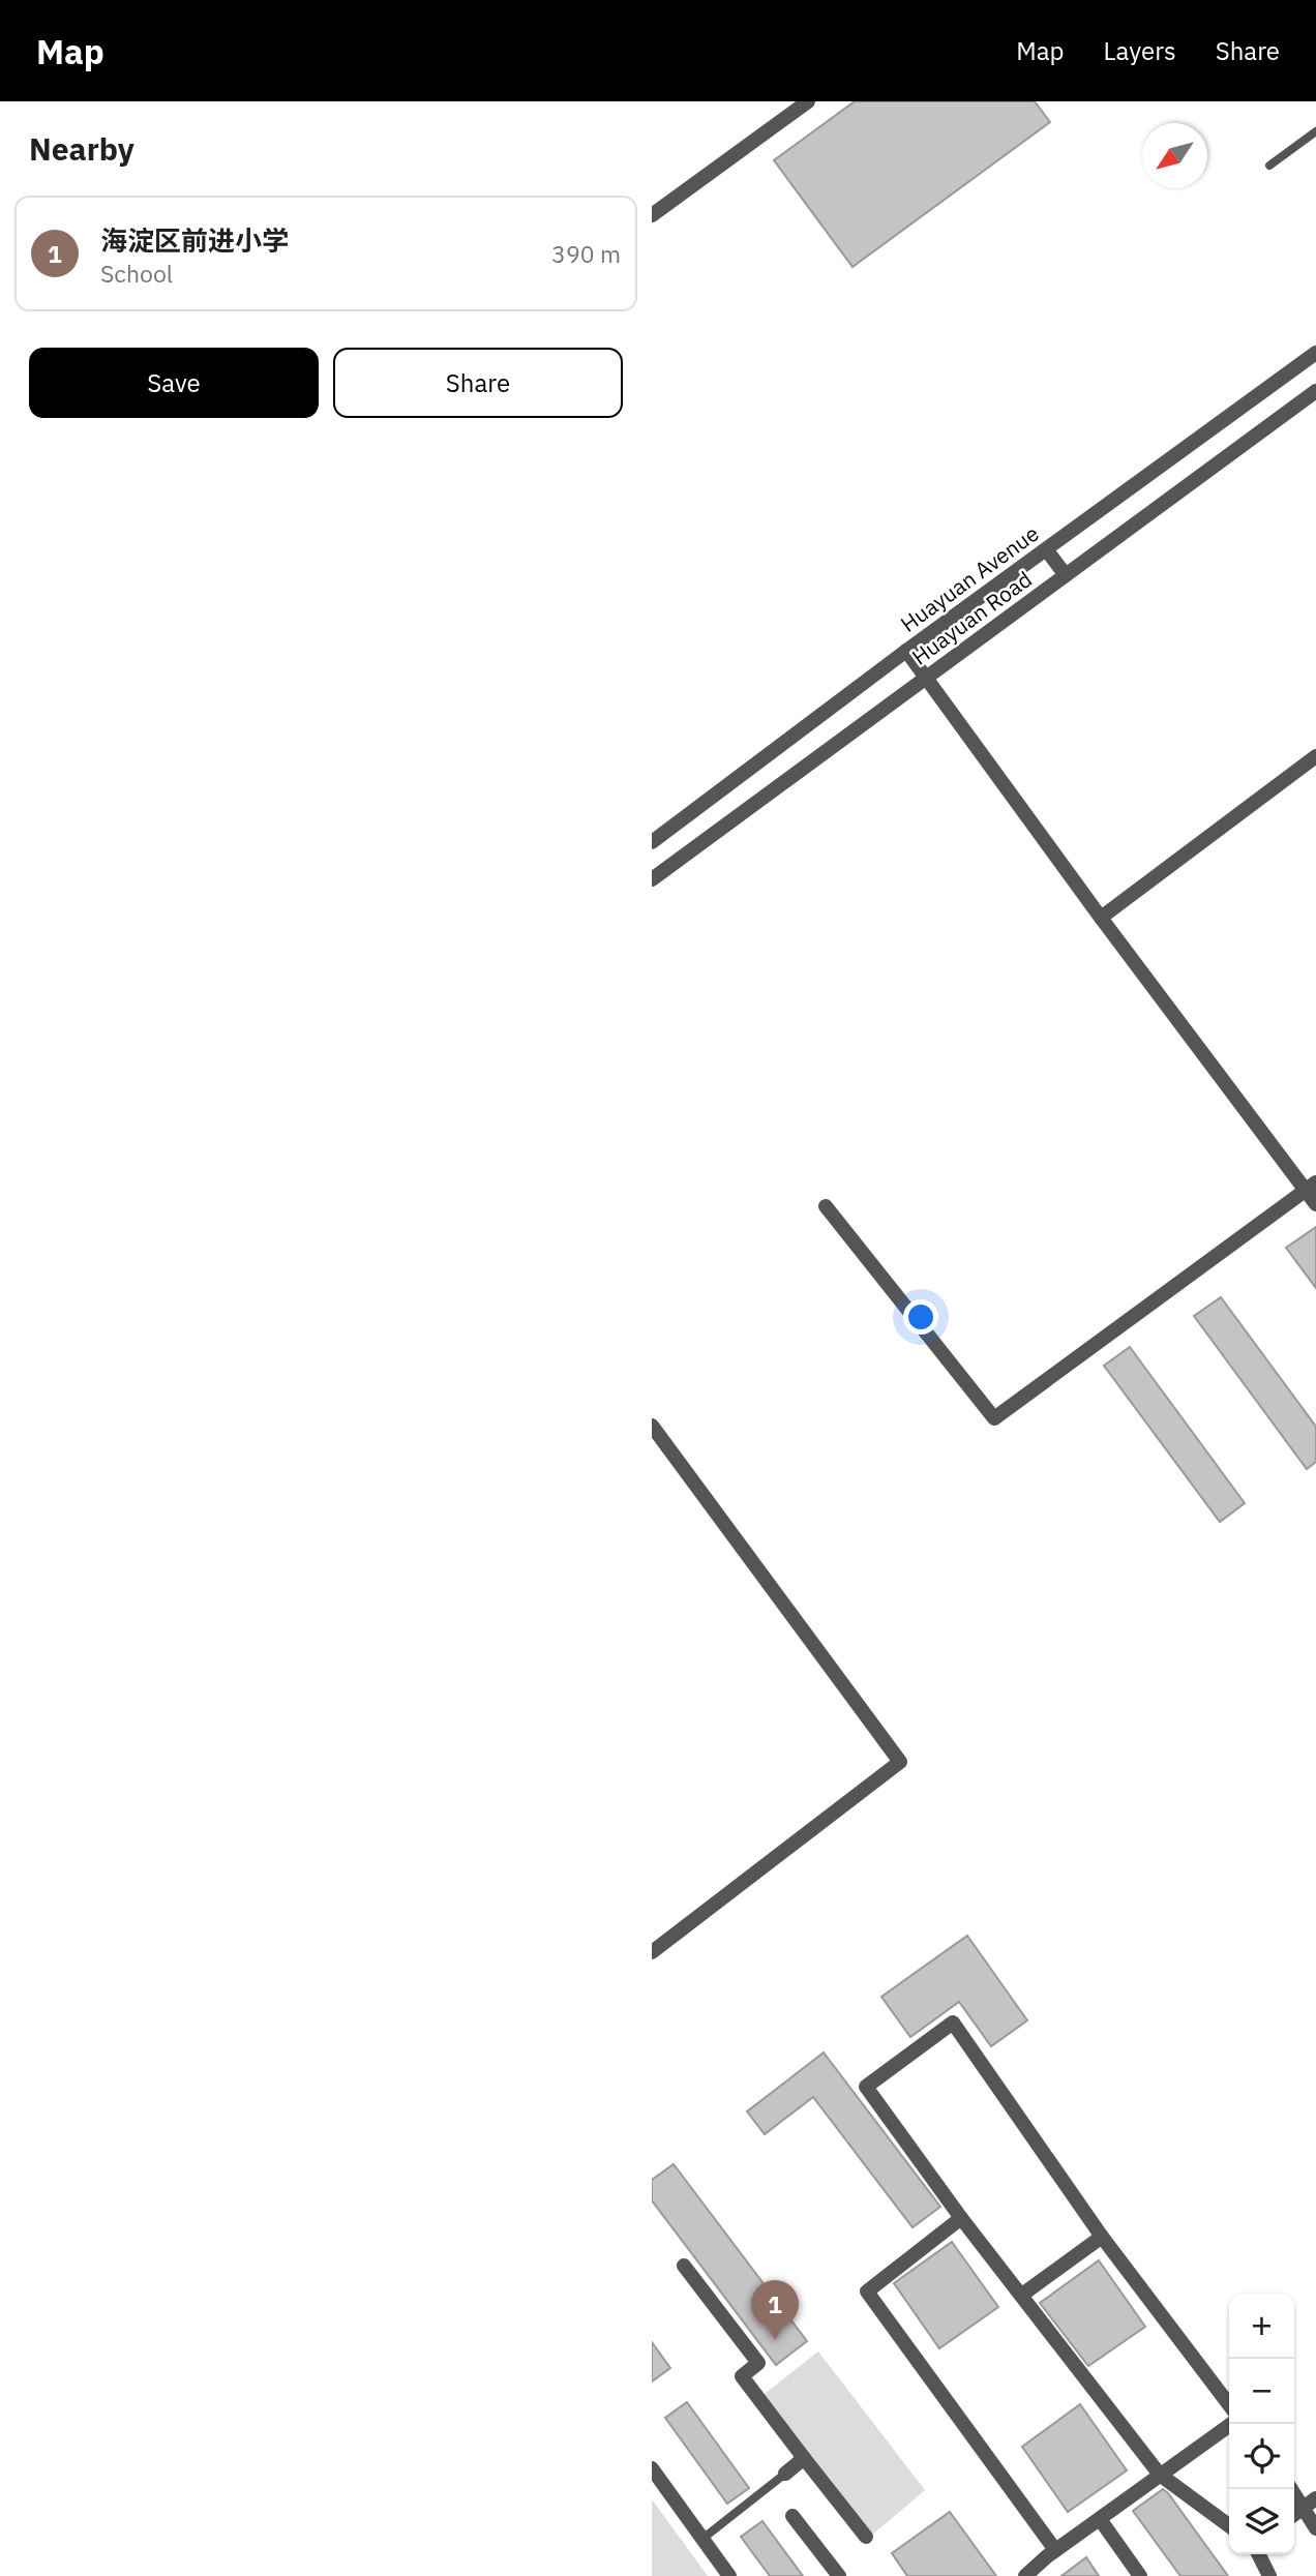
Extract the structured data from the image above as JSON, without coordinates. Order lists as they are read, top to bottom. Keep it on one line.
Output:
{"streets":{"street":["Huayuan Avenue","Huayuan Road"]},"north":"bottom left","page":{"header":"Map","nav":["Map","Layers","Share"],"heading":"Nearby","list":[{"mark":"1","name":"海淀区前进小学","note":"School","value":"390 m"}],"buttons":["Save","Share"],"pins":"1","map_buttons":["+","−"]}}
